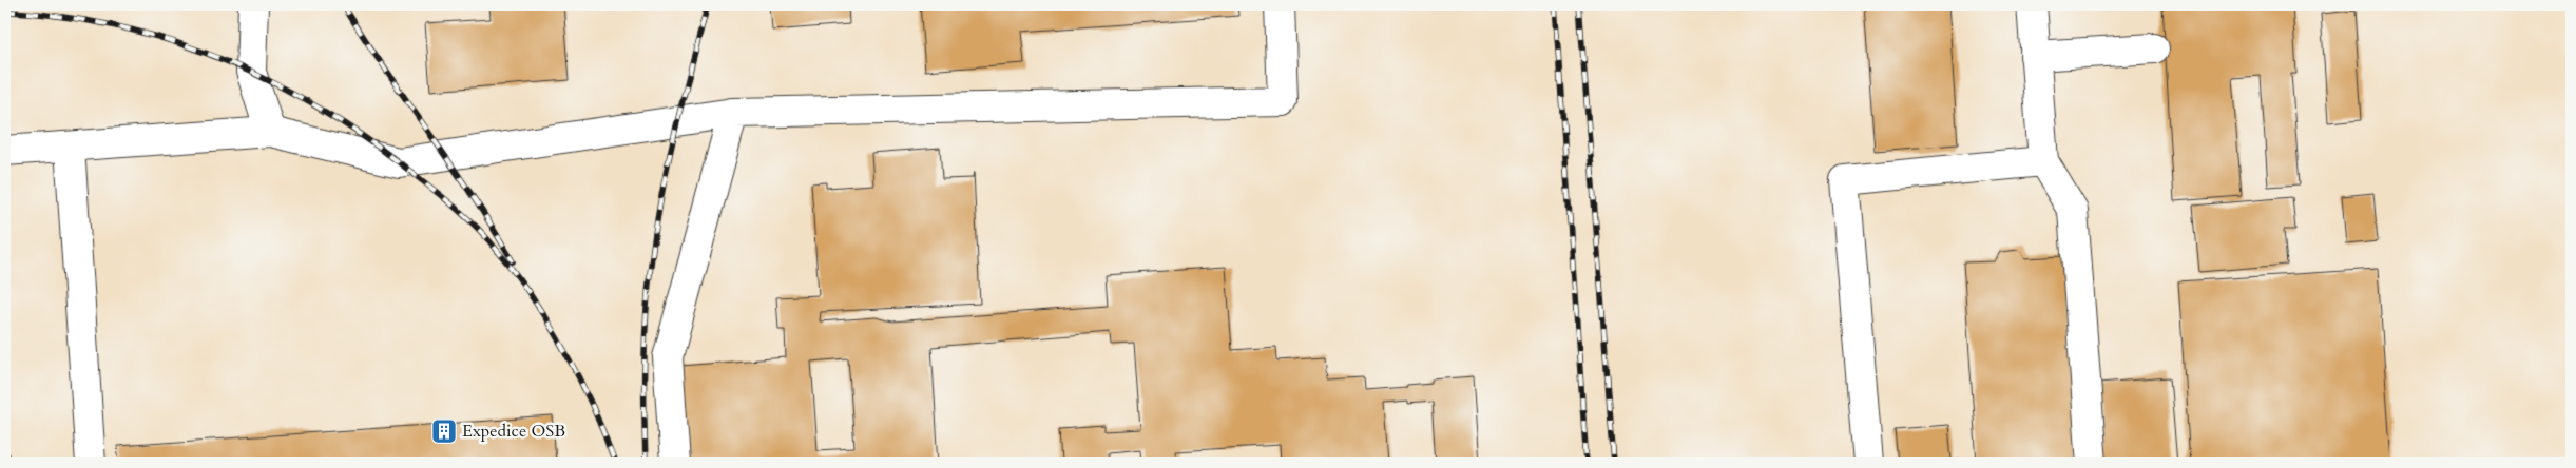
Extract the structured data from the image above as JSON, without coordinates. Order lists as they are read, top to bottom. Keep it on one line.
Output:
{"places":{"building":["Expedice OSB"]}}
